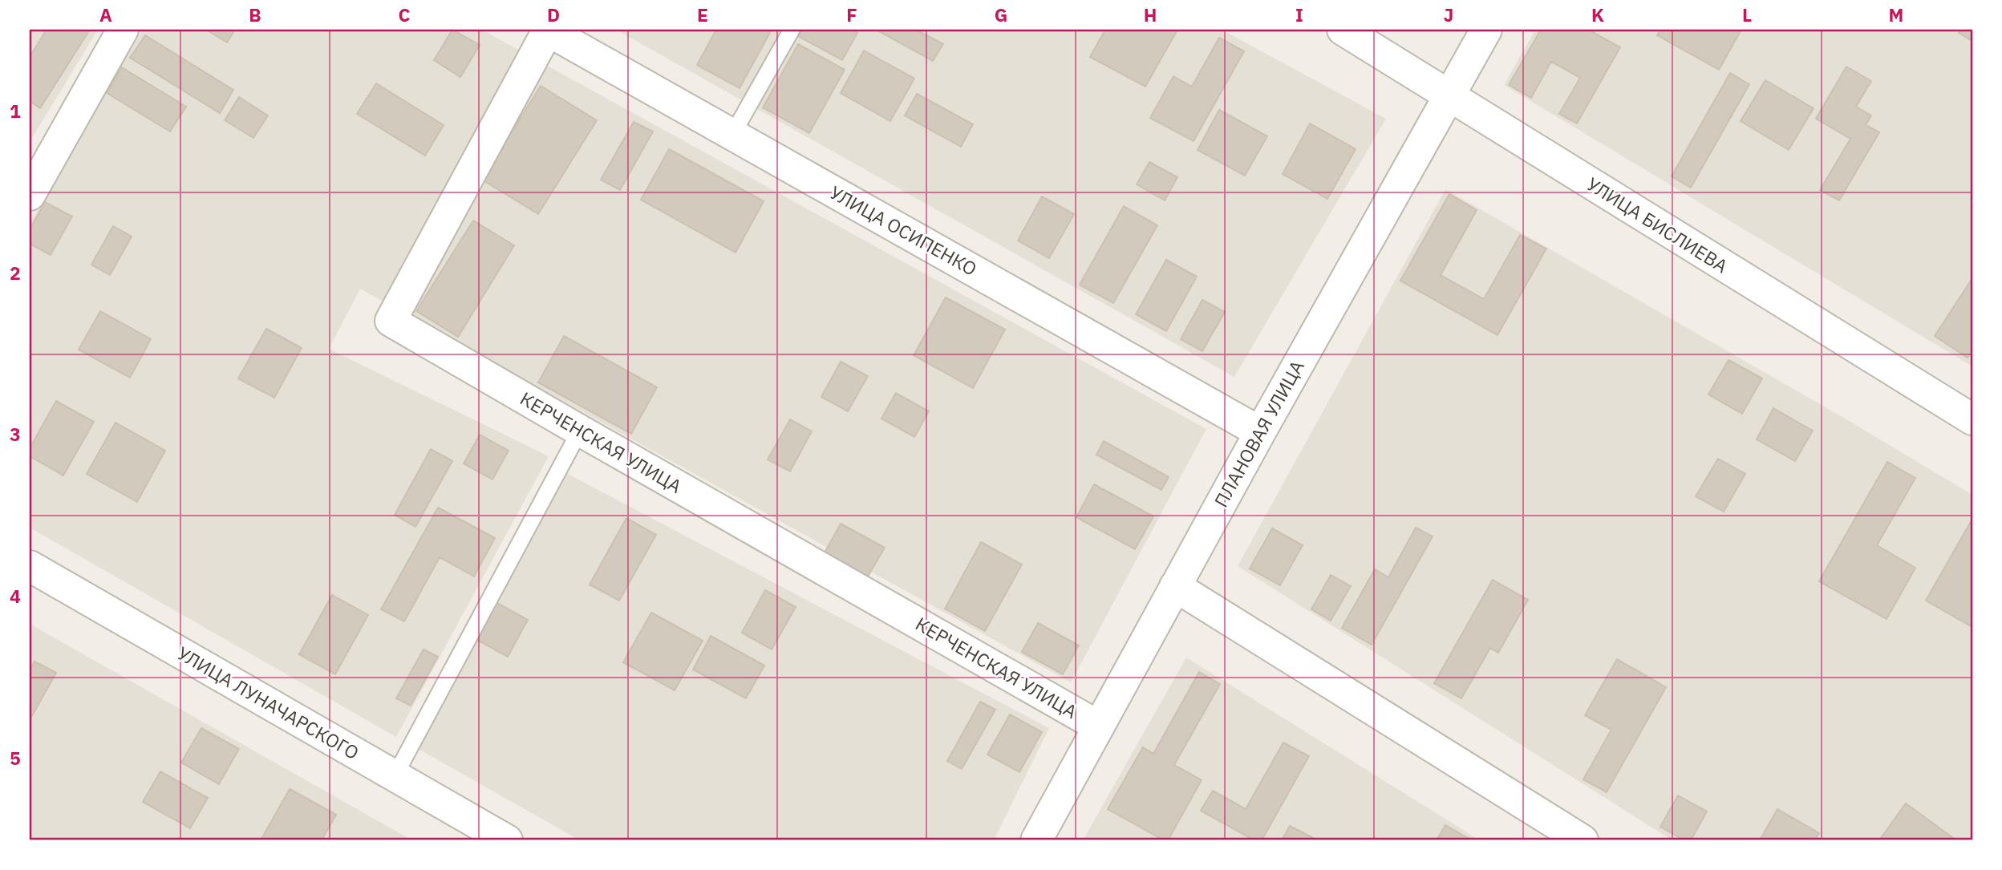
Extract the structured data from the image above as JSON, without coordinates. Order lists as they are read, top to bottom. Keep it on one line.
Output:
{"streets":{"street":["УЛИЦА БИСЛИЕВА","УЛИЦА ОСИПЕНКО","ПЛАНОВАЯ УЛИЦА","КЕРЧЕНСКАЯ УЛИЦА","УЛИЦА ЛУНАЧАРСКОГО"]},"crossings":[["УЛИЦА БИСЛИЕВА","ПЛАНОВАЯ УЛИЦА"],["УЛИЦА ОСИПЕНКО","ПЛАНОВАЯ УЛИЦА"],["УЛИЦА ОСИПЕНКО","КЕРЧЕНСКАЯ УЛИЦА"],["ПЛАНОВАЯ УЛИЦА","КЕРЧЕНСКАЯ УЛИЦА"]],"grid":{"columns":["A","B","C","D","E","F","G","H","I","J","K","L","M"],"rows":["1","2","3","4","5"]}}
